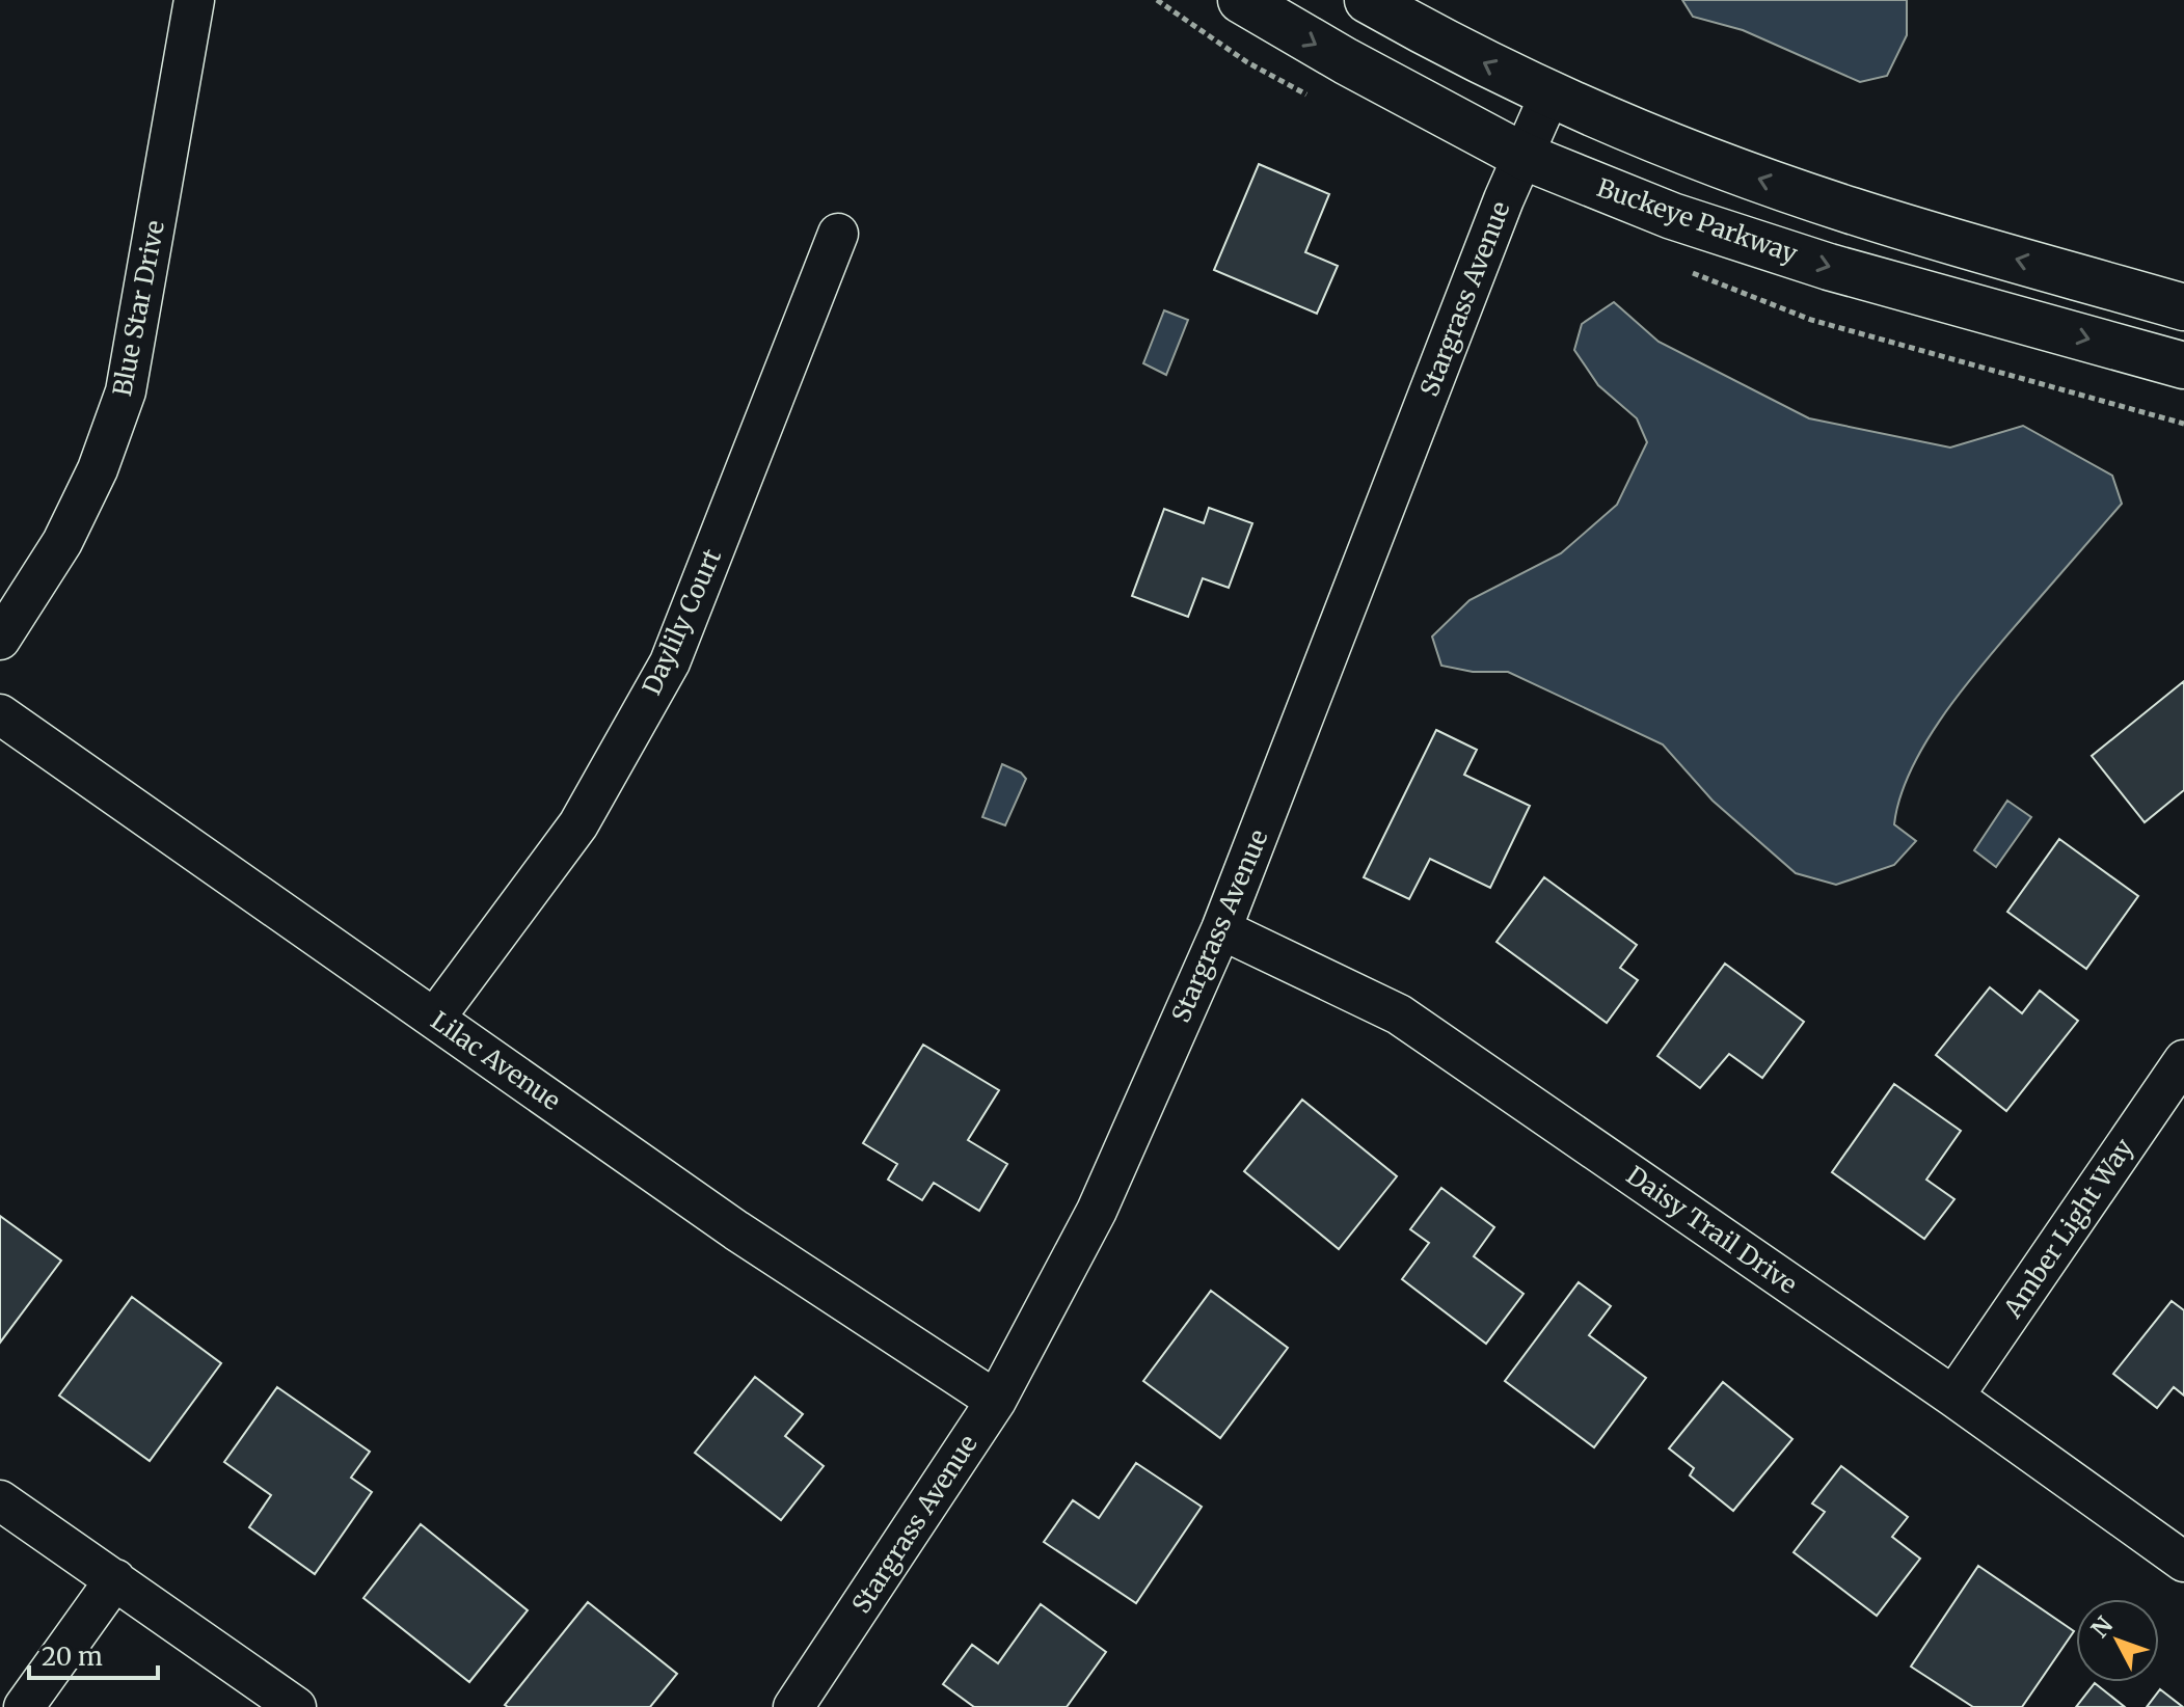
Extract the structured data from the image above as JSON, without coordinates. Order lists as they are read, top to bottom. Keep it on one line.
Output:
{"streets":{"street":["Buckeye Parkway","Stargrass Avenue","Blue Star Drive","Daylily Court","Lilac Avenue","Amber Light Way","Daisy Trail Drive"]},"crossings":[["Buckeye Parkway","Stargrass Avenue"],["Stargrass Avenue","Lilac Avenue"],["Stargrass Avenue","Daisy Trail Drive"],["Daylily Court","Lilac Avenue"],["Amber Light Way","Daisy Trail Drive"]],"scale_bar":"20 m","north":"top left"}
